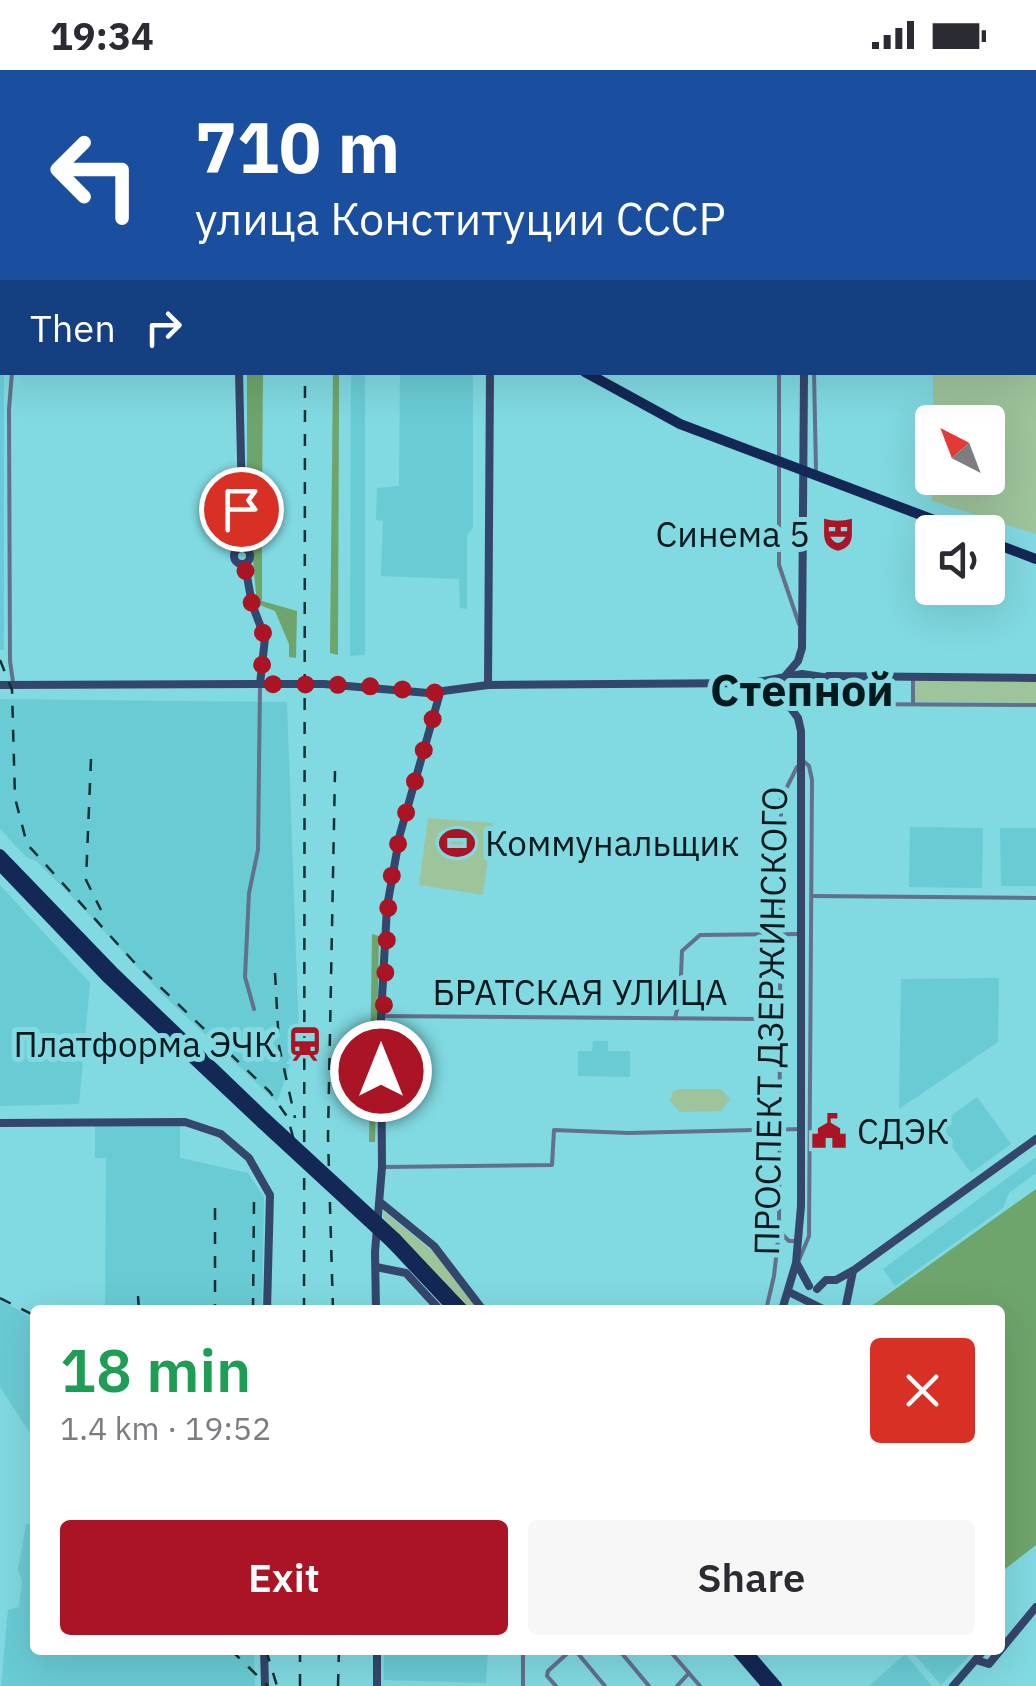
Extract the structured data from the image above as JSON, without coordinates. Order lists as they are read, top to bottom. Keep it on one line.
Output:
{"streets":{"main road":["ПРОСПЕКТ ДЗЕРЖИНСКОГО"],"street":["БРАТСКАЯ УЛИЦА"]},"districts":["Степной"],"places":{"theatre":["Синема 5"],"sports":["Коммунальщик"],"station":["Платформа ЭЧК"],"public building":["СДЭК"]},"north":"top left","page":{"status":"19:34","turn":["710 m","улица Конституции СССР"],"then":"Then","heading":["18 min","1.4 km · 19:52"],"buttons":["Exit","Share"]}}
